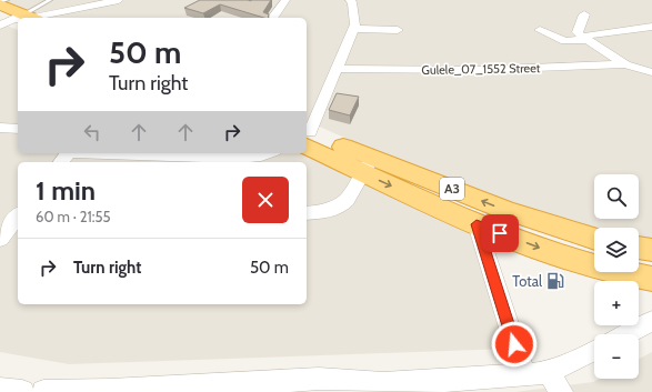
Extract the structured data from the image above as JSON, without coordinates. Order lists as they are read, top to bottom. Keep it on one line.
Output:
{"streets":{"highway":["A3"],"street":["Gulele_07_1552 Street"]},"places":{"fuel station":["Total"]},"page":{"turn":["50 m","Turn right"],"heading":["1 min","60 m · 21:55"],"map_buttons":["+","−"],"list":[{"name":"Turn right","value":"50 m"}]}}
